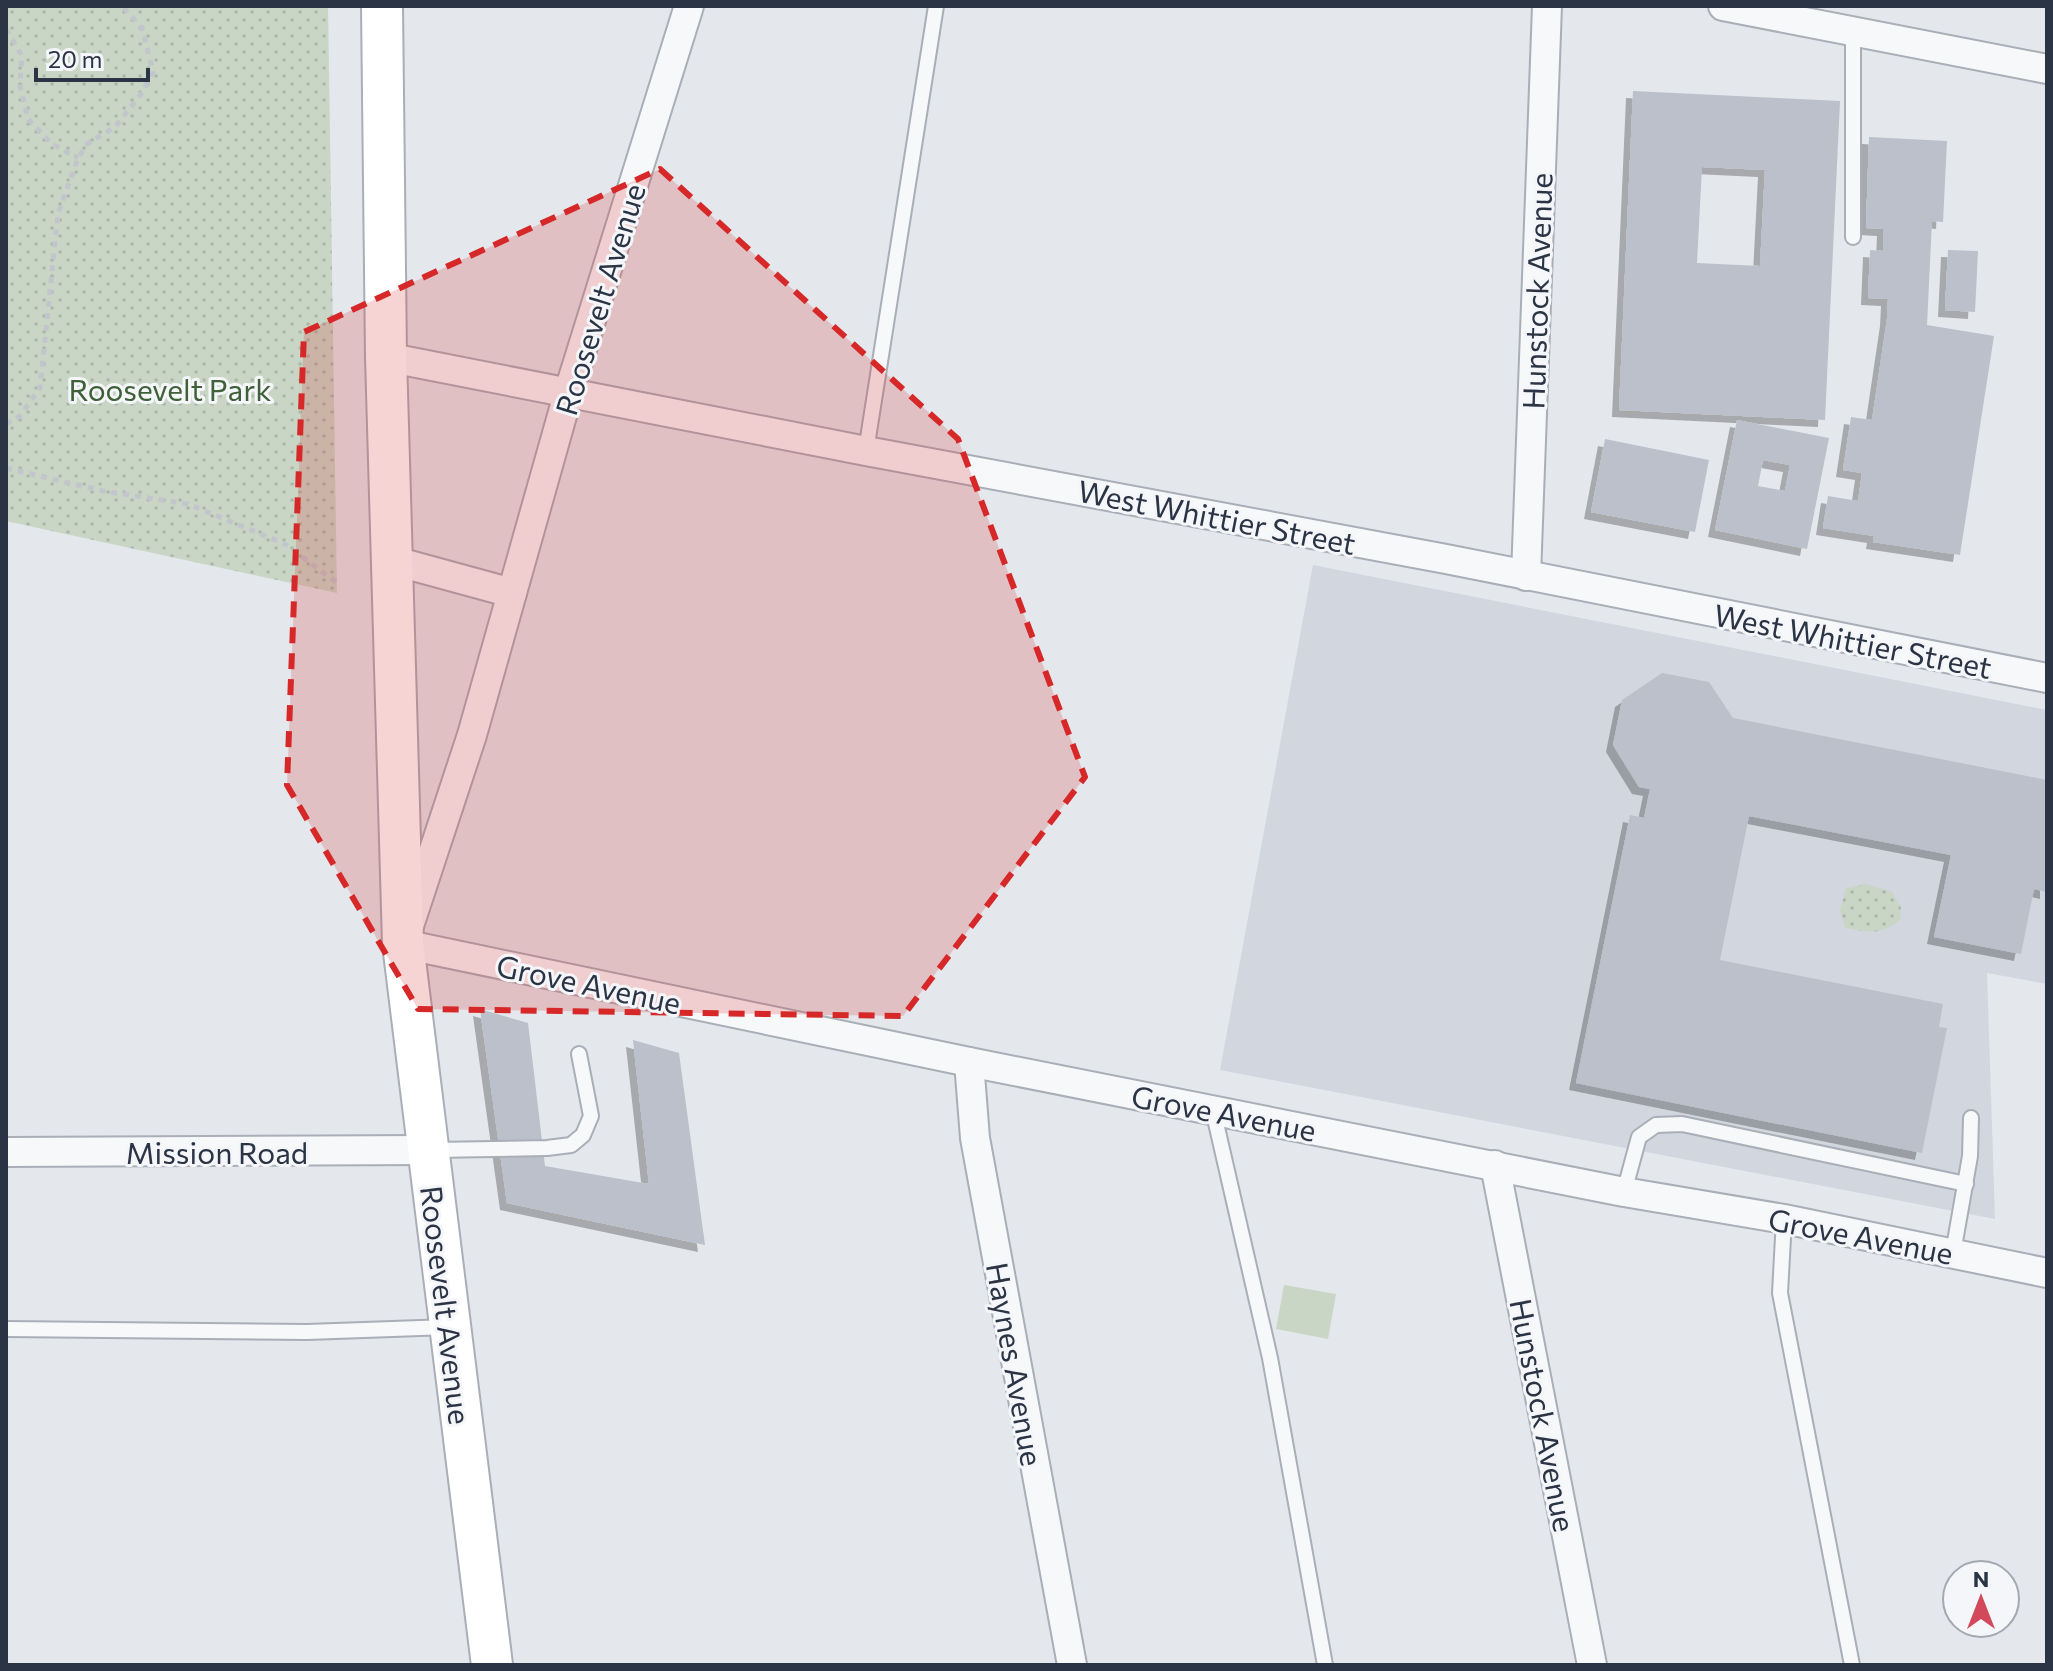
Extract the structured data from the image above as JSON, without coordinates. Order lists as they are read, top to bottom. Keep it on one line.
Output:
{"streets":{"main road":["Roosevelt Avenue"],"street":["Hunstock Avenue","West Whittier Street","Grove Avenue","Mission Road","Haynes Avenue"]},"crossings":[["Hunstock Avenue","West Whittier Street"],["Hunstock Avenue","Grove Avenue"],["Roosevelt Avenue","West Whittier Street"],["Roosevelt Avenue","Grove Avenue"],["Roosevelt Avenue","Mission Road"],["Grove Avenue","Haynes Avenue"]],"parks":["Roosevelt Park"],"scale_bar":"20 m","north":"top"}
